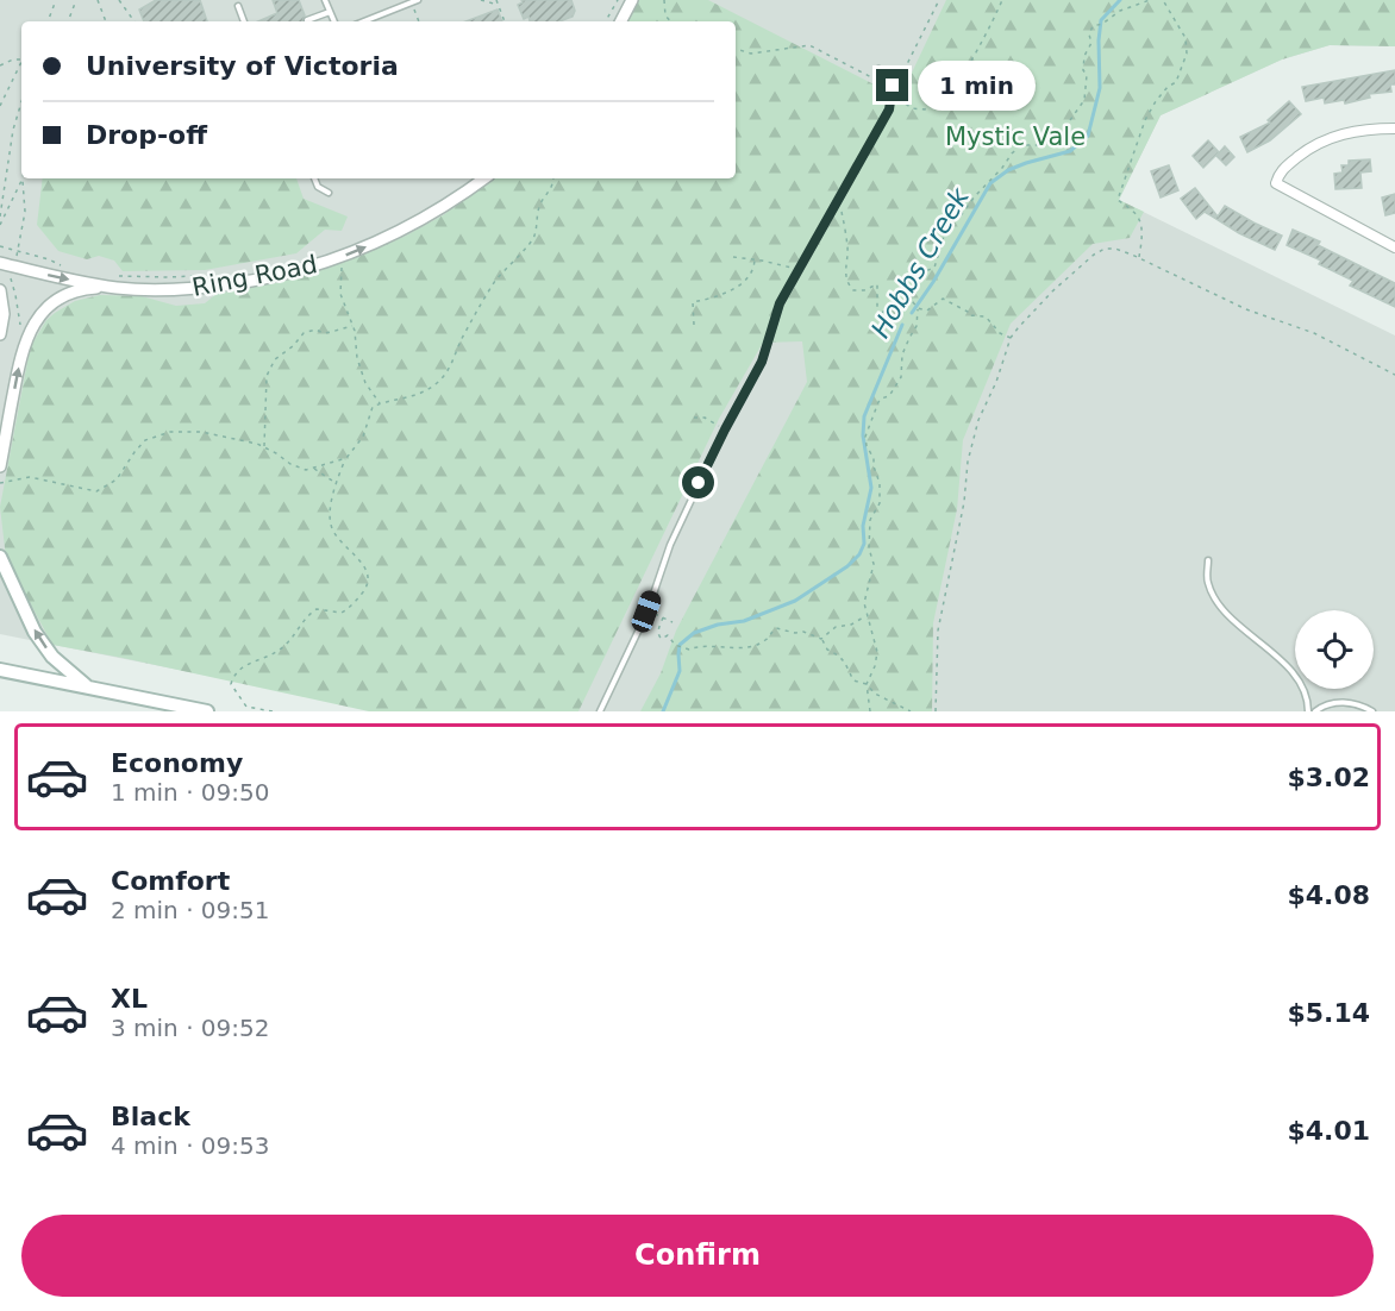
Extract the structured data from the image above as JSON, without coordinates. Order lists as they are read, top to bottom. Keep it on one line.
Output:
{"streets":{"street":["Ring Road"]},"one_way":["Ring Road"],"water":["Hobbs Creek"],"parks":["Mystic Vale"],"page":{"banner":["University of Victoria","Drop-off"],"bubble":"1 min","list":[{"name":"Economy","note":"1 min · 09:50","value":"$3.02"},{"name":"Comfort","note":"2 min · 09:51","value":"$4.08"},{"name":"XL","note":"3 min · 09:52","value":"$5.14"},{"name":"Black","note":"4 min · 09:53","value":"$4.01"}],"buttons":"Confirm"}}
